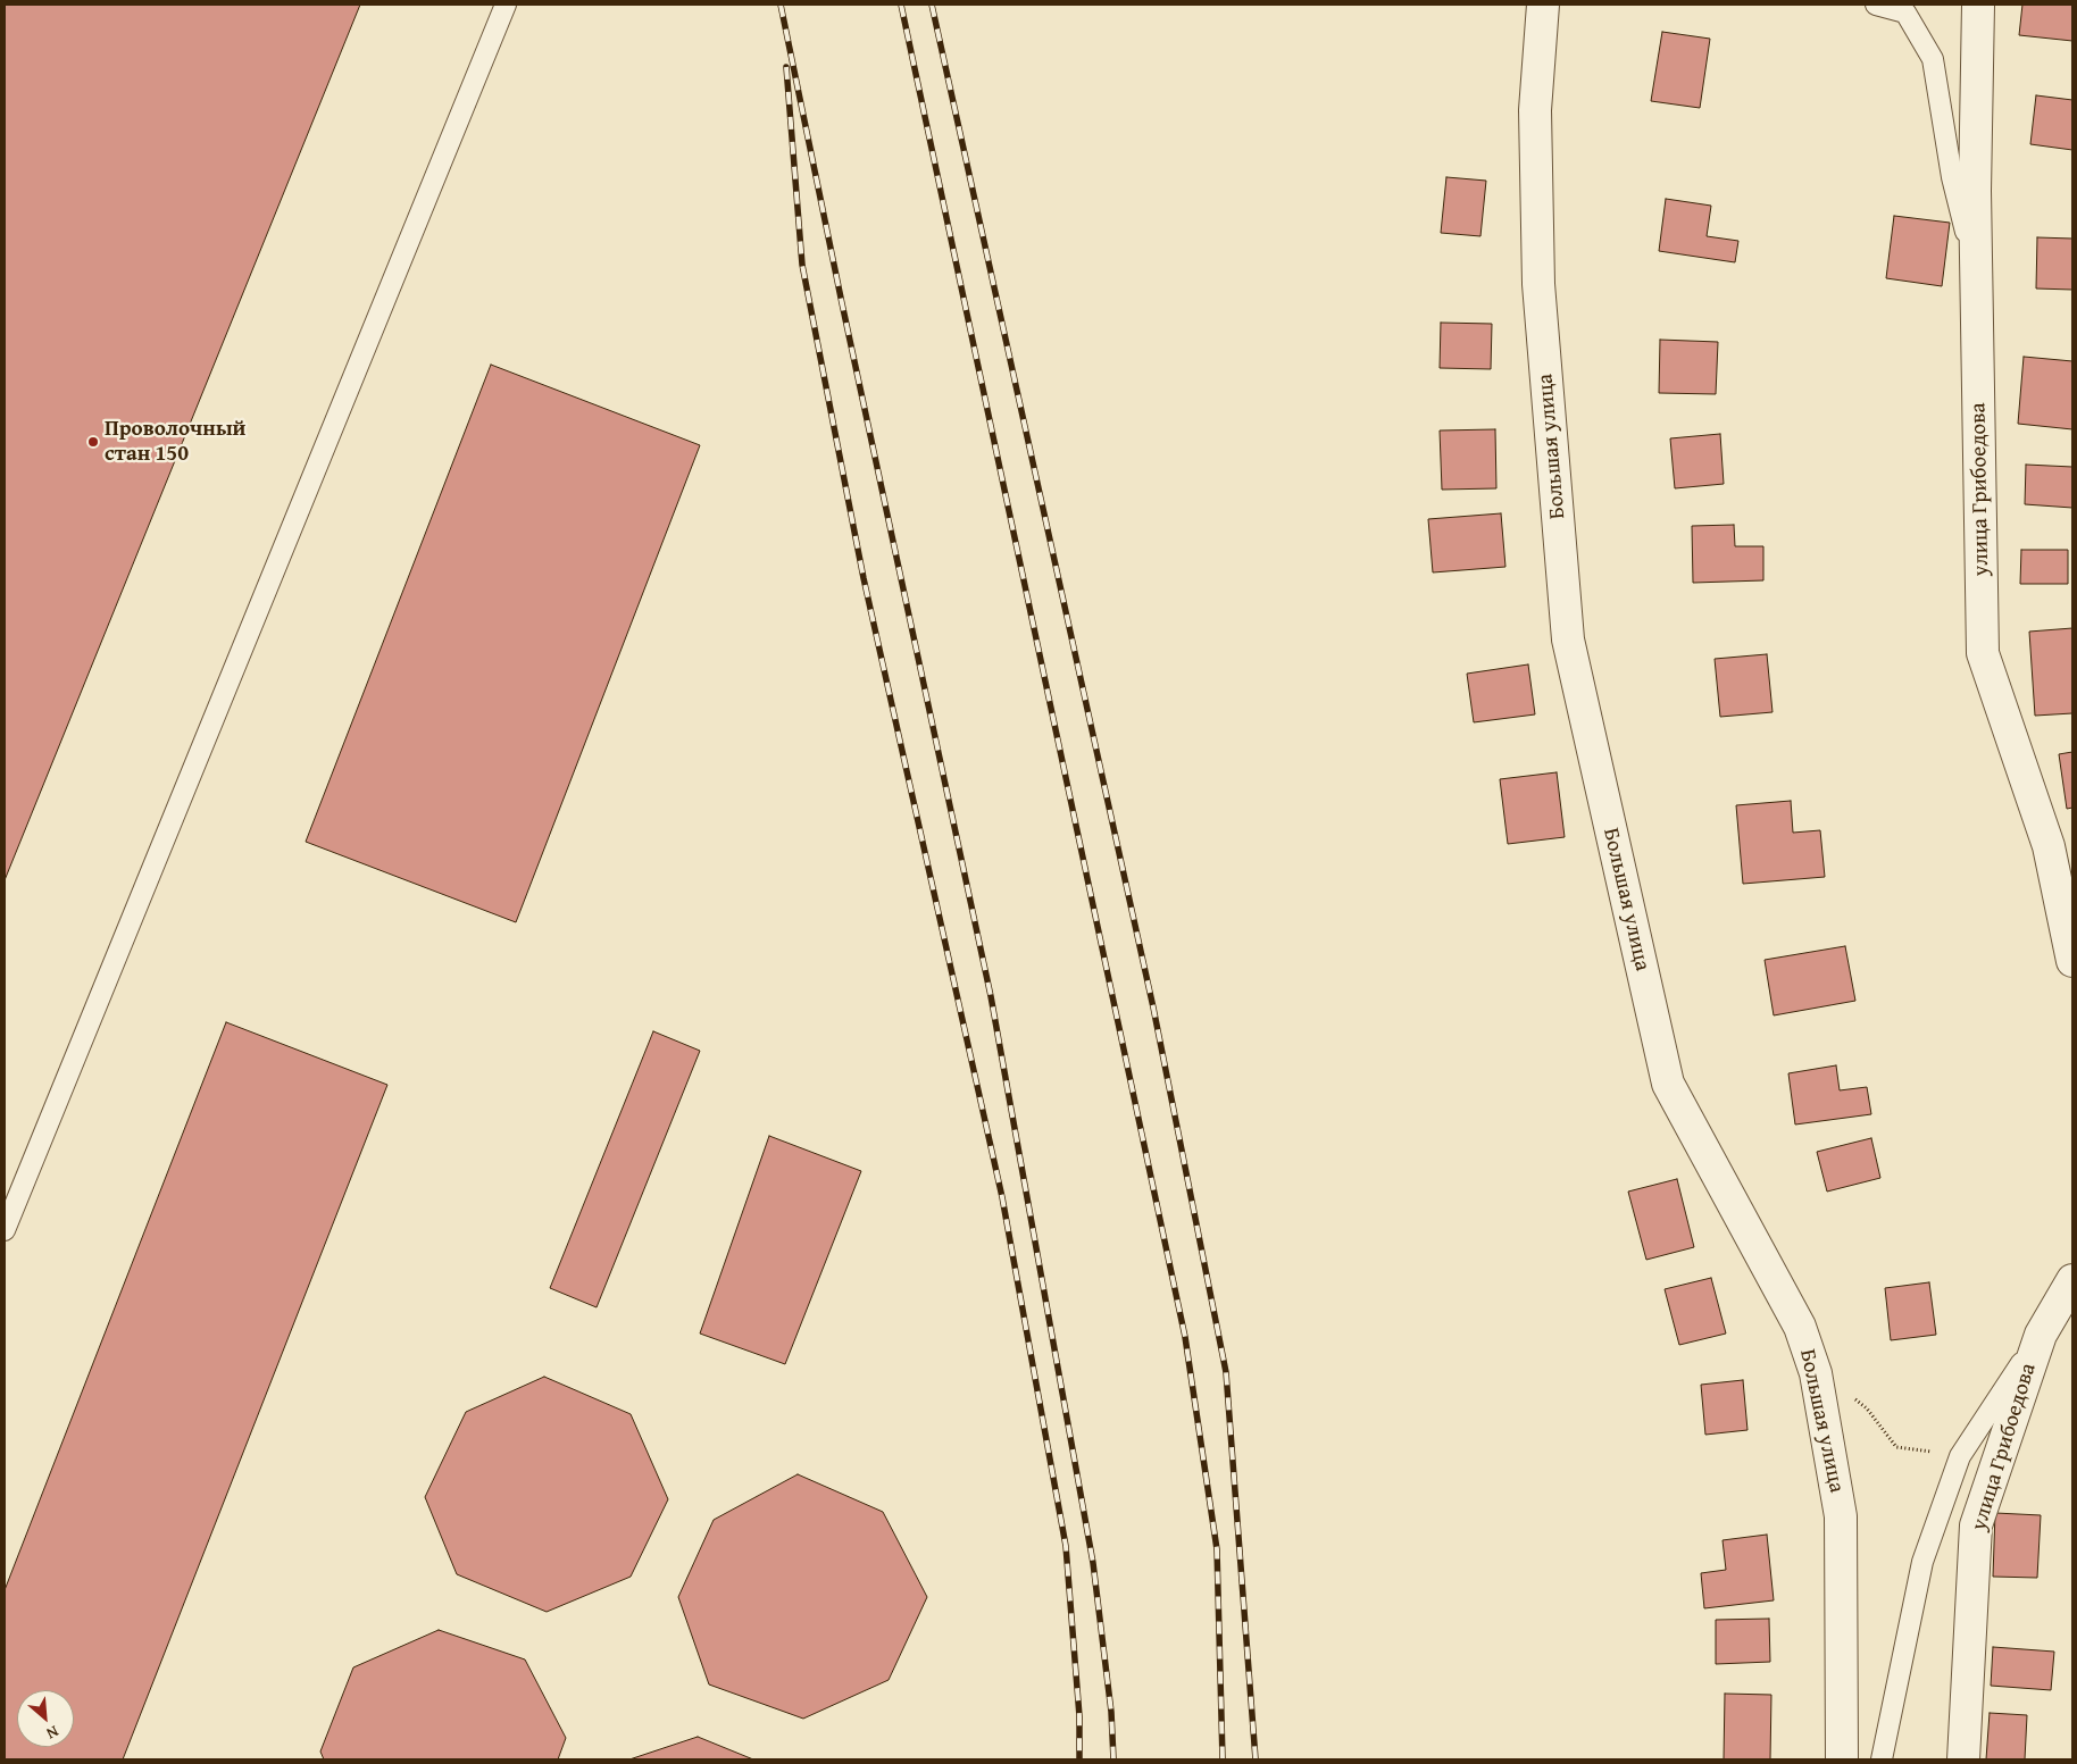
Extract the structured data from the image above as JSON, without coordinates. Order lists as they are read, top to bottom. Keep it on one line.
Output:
{"streets":{"street":["Большая улица","улица Грибоедова"]},"places":["Проволочный стан 150"],"north":"bottom right"}
